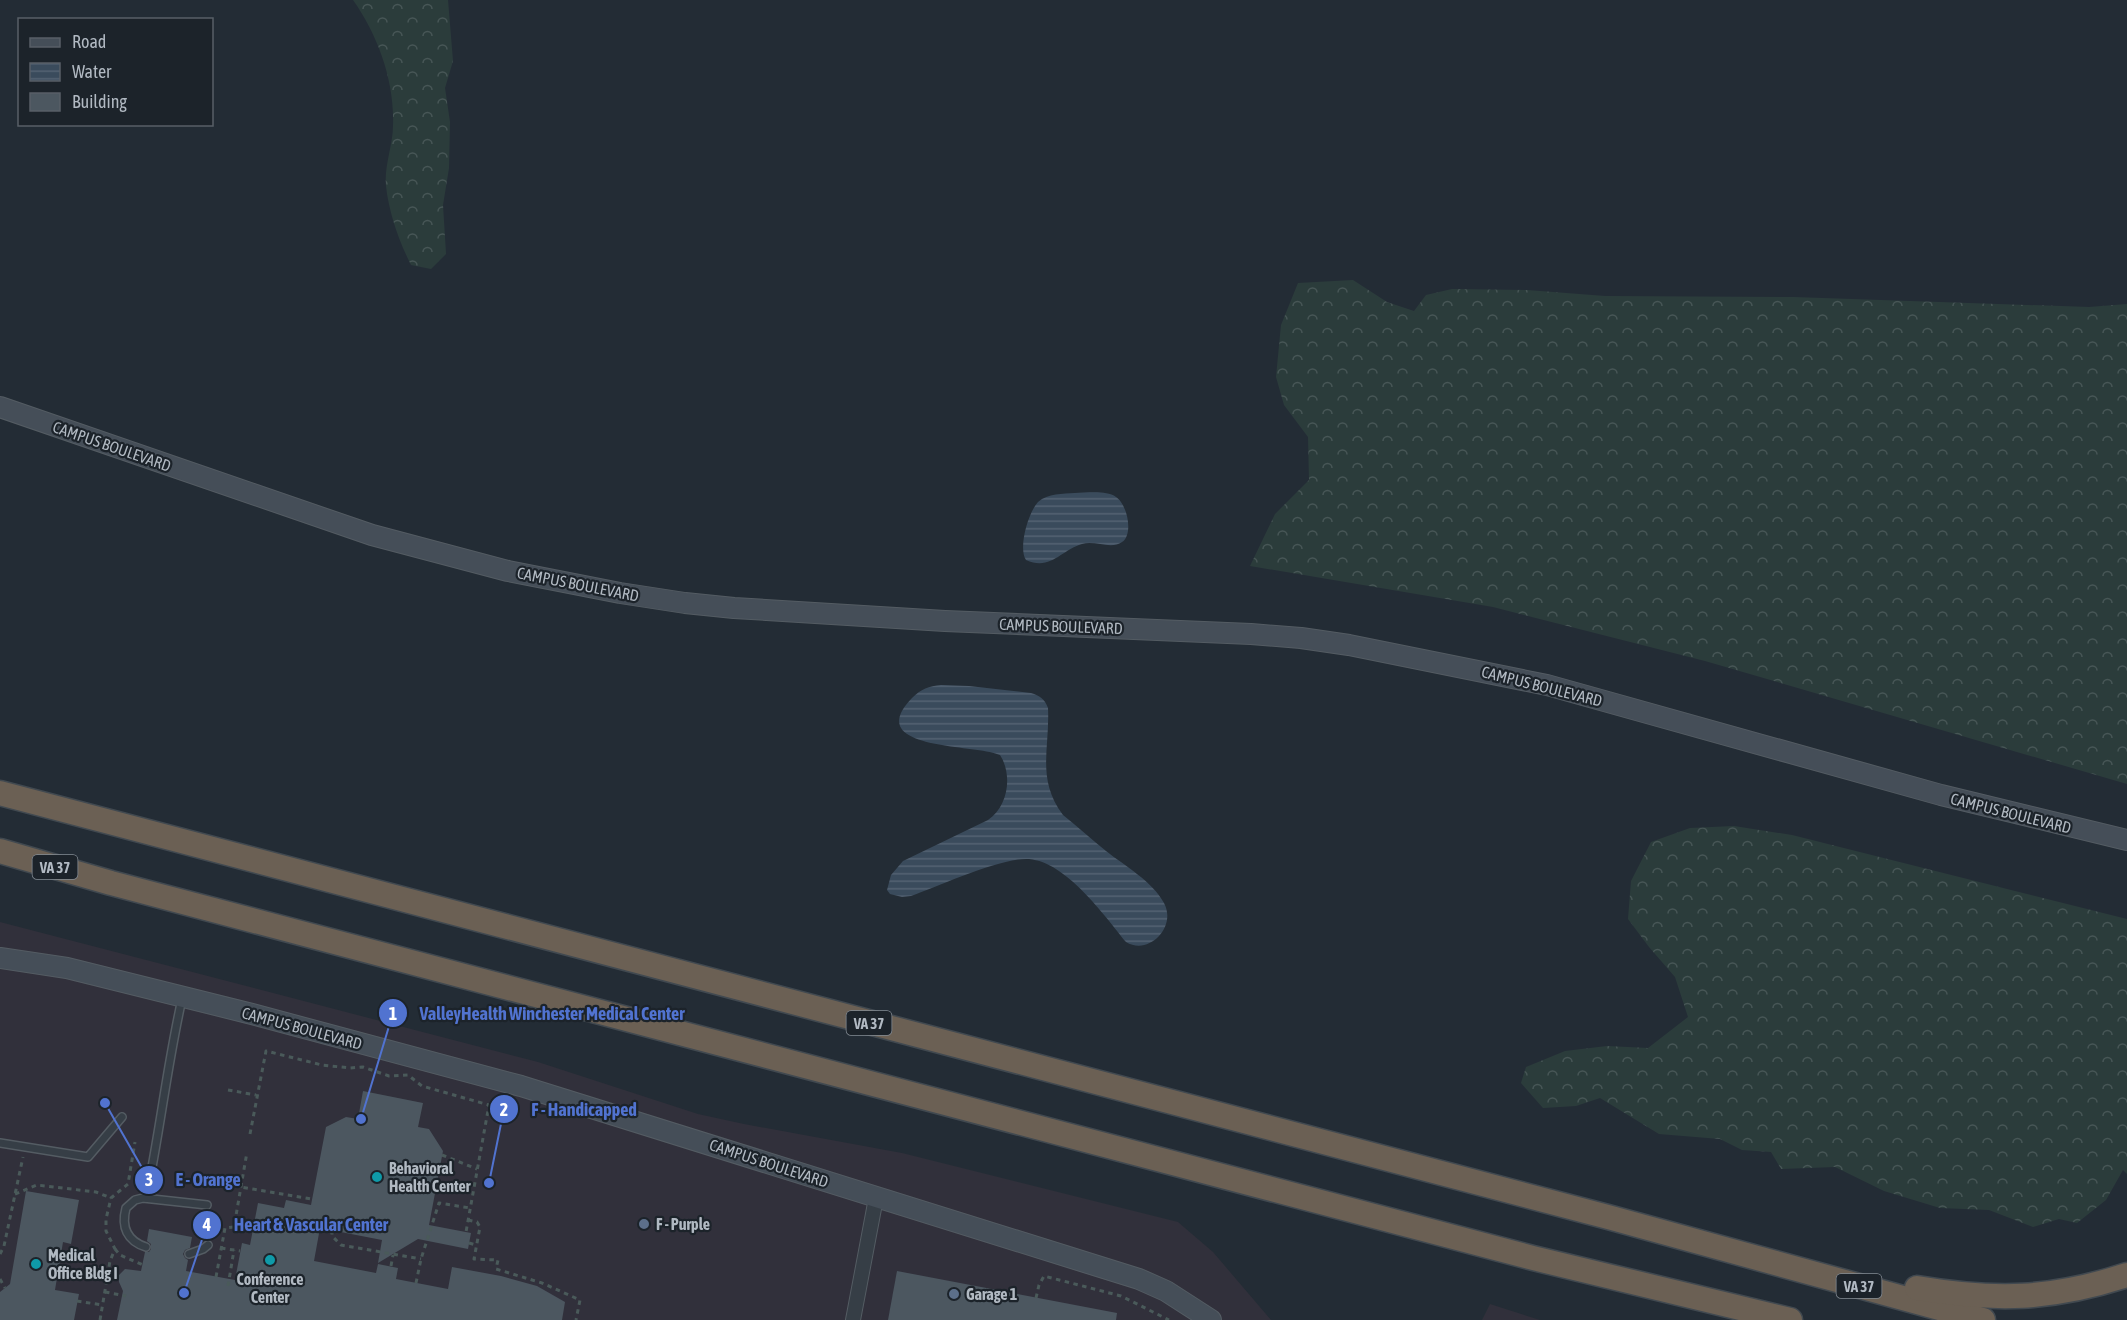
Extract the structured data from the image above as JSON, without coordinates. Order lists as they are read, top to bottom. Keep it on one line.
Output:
{"streets":{"highway":["VA 37"],"street":["CAMPUS BOULEVARD"]},"places":["E - Orange","ValleyHealth Winchester Medical Center","Behavioral Health Center","F - Handicapped","F - Purple","Conference Center","Medical Office Bldg I","Heart & Vascular Center","Garage 1"],"legend":["Road","Water","Building"]}
